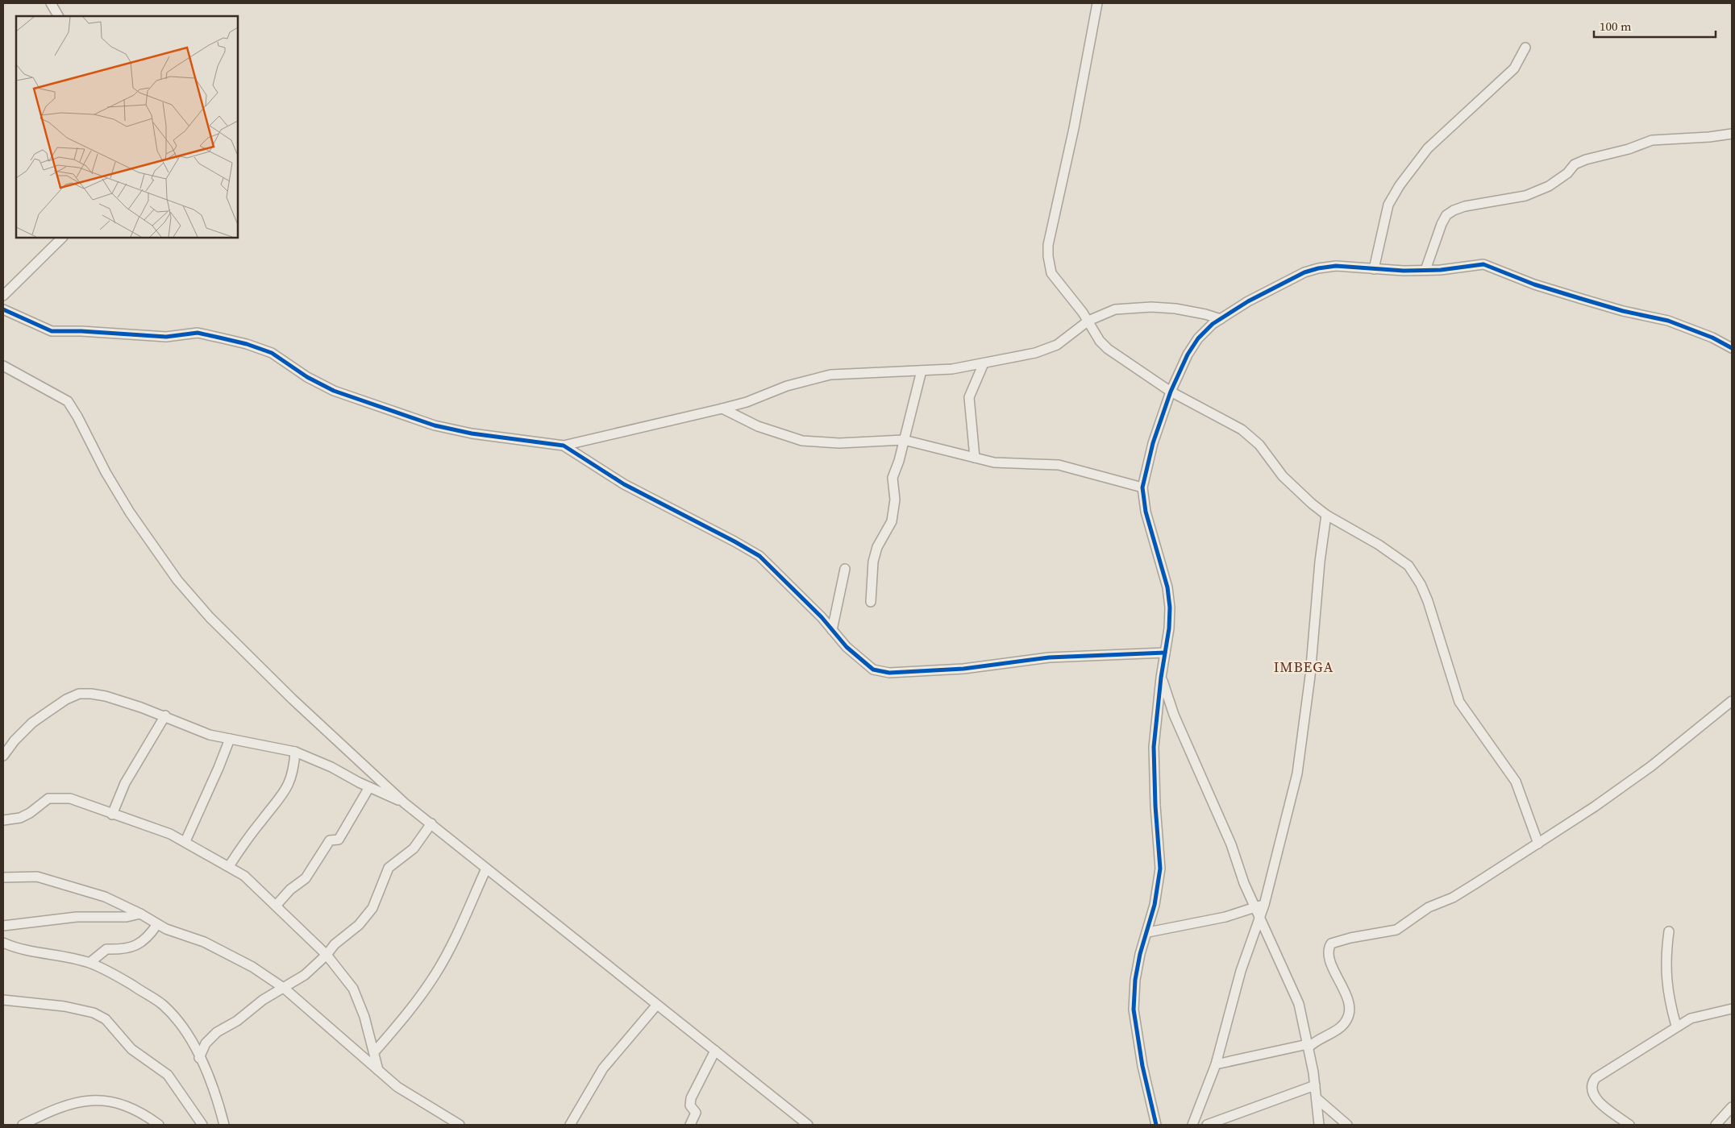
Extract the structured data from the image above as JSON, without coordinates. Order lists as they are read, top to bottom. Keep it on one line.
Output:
{"districts":["IMBEGA"],"scale_bar":"100 m"}
